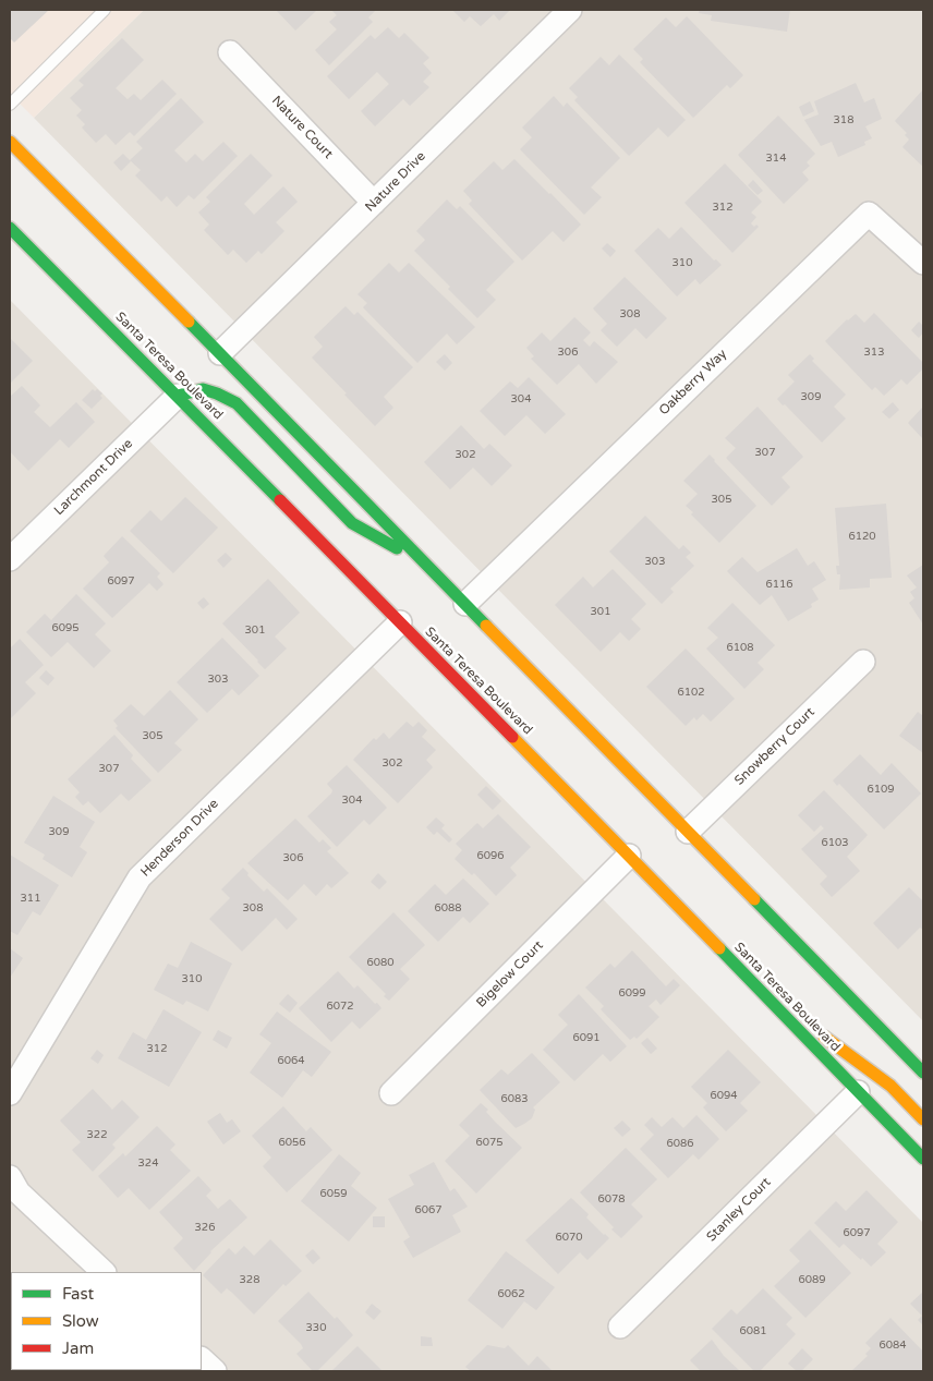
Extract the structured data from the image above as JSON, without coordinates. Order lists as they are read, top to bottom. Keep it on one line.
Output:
{"streets":{"main road":["Santa Teresa Boulevard"],"street":["Nature Court","Nature Drive","Oakberry Way","Larchmont Drive","Snowberry Court","Henderson Drive","Bigelow Court","Stanley Court"]},"crossings":[["Nature Court","Nature Drive"],["Santa Teresa Boulevard","Larchmont Drive"],["Santa Teresa Boulevard","Henderson Drive"],["Santa Teresa Boulevard","Bigelow Court"],["Santa Teresa Boulevard","Stanley Court"]],"house_numbers":["318","314","312","310","308","306","313","309","304","307","302","305","6120","303","6097","6116","301","6095","301","6108","303","6102","305","302","307","6109","304","309","6103","6096","306","311","308","6088","6080","310","6099","6072","6091","312","6064","6094","6083","322","6056","6075","6086","324","6059","6078","6067","326","6097","6070","328","6089","6062","330","6081","6084"],"legend":["Fast","Slow","Jam"]}
